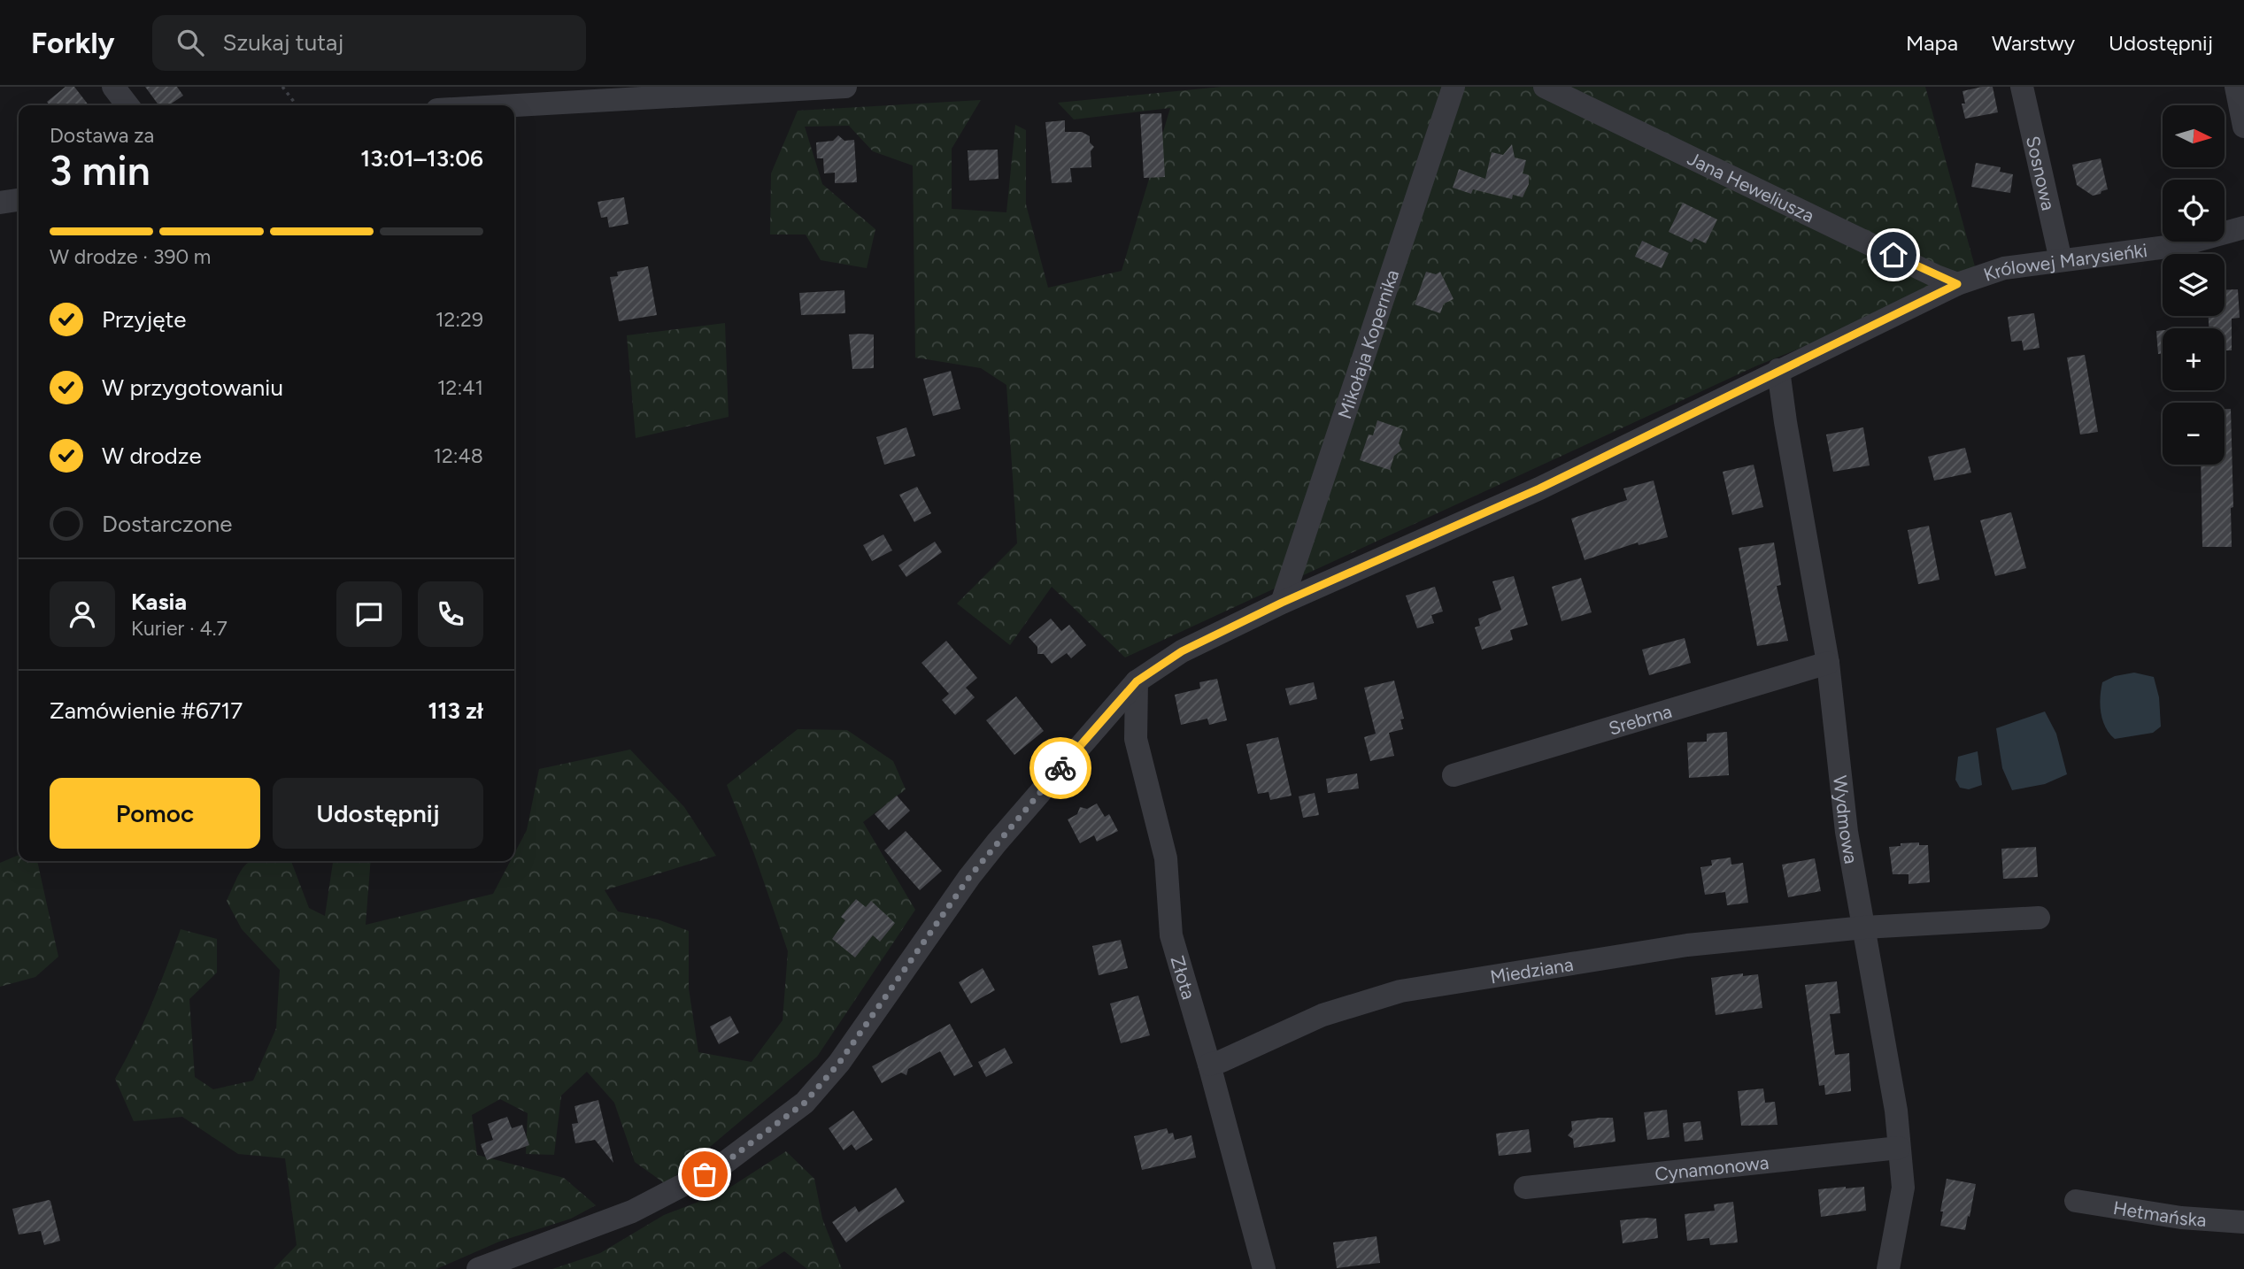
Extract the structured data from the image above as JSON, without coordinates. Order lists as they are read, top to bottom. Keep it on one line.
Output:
{"streets":{"street":["Sosnowa","Jana Heweliusza","Królowej Marysieńki","Mikołaja Kopernika","Srebrna","Wydmowa","Miedziana","Złota","Cynamonowa","Hetmańska"]},"crossings":[["Sosnowa","Królowej Marysieńki"],["Jana Heweliusza","Królowej Marysieńki"],["Królowej Marysieńki","Mikołaja Kopernika"],["Królowej Marysieńki","Wydmowa"],["Królowej Marysieńki","Złota"],["Srebrna","Wydmowa"],["Wydmowa","Miedziana"],["Wydmowa","Cynamonowa"],["Miedziana","Złota"]],"north":"right","page":{"header":"Forkly","search":"Szukaj tutaj","nav":["Mapa","Warstwy","Udostępnij"],"map_buttons":["+","−"],"heading":["3 min","Dostawa za","13:01–13:06"],"panel":["Kasia","Kurier · 4.7","Zamówienie #6717","113 zł"],"bar":"W drodze · 390 m","list":[["Przyjęte","12:29"],["W przygotowaniu","12:41"],["W drodze","12:48"],"Dostarczone"],"buttons":["Pomoc","Udostępnij"]}}
